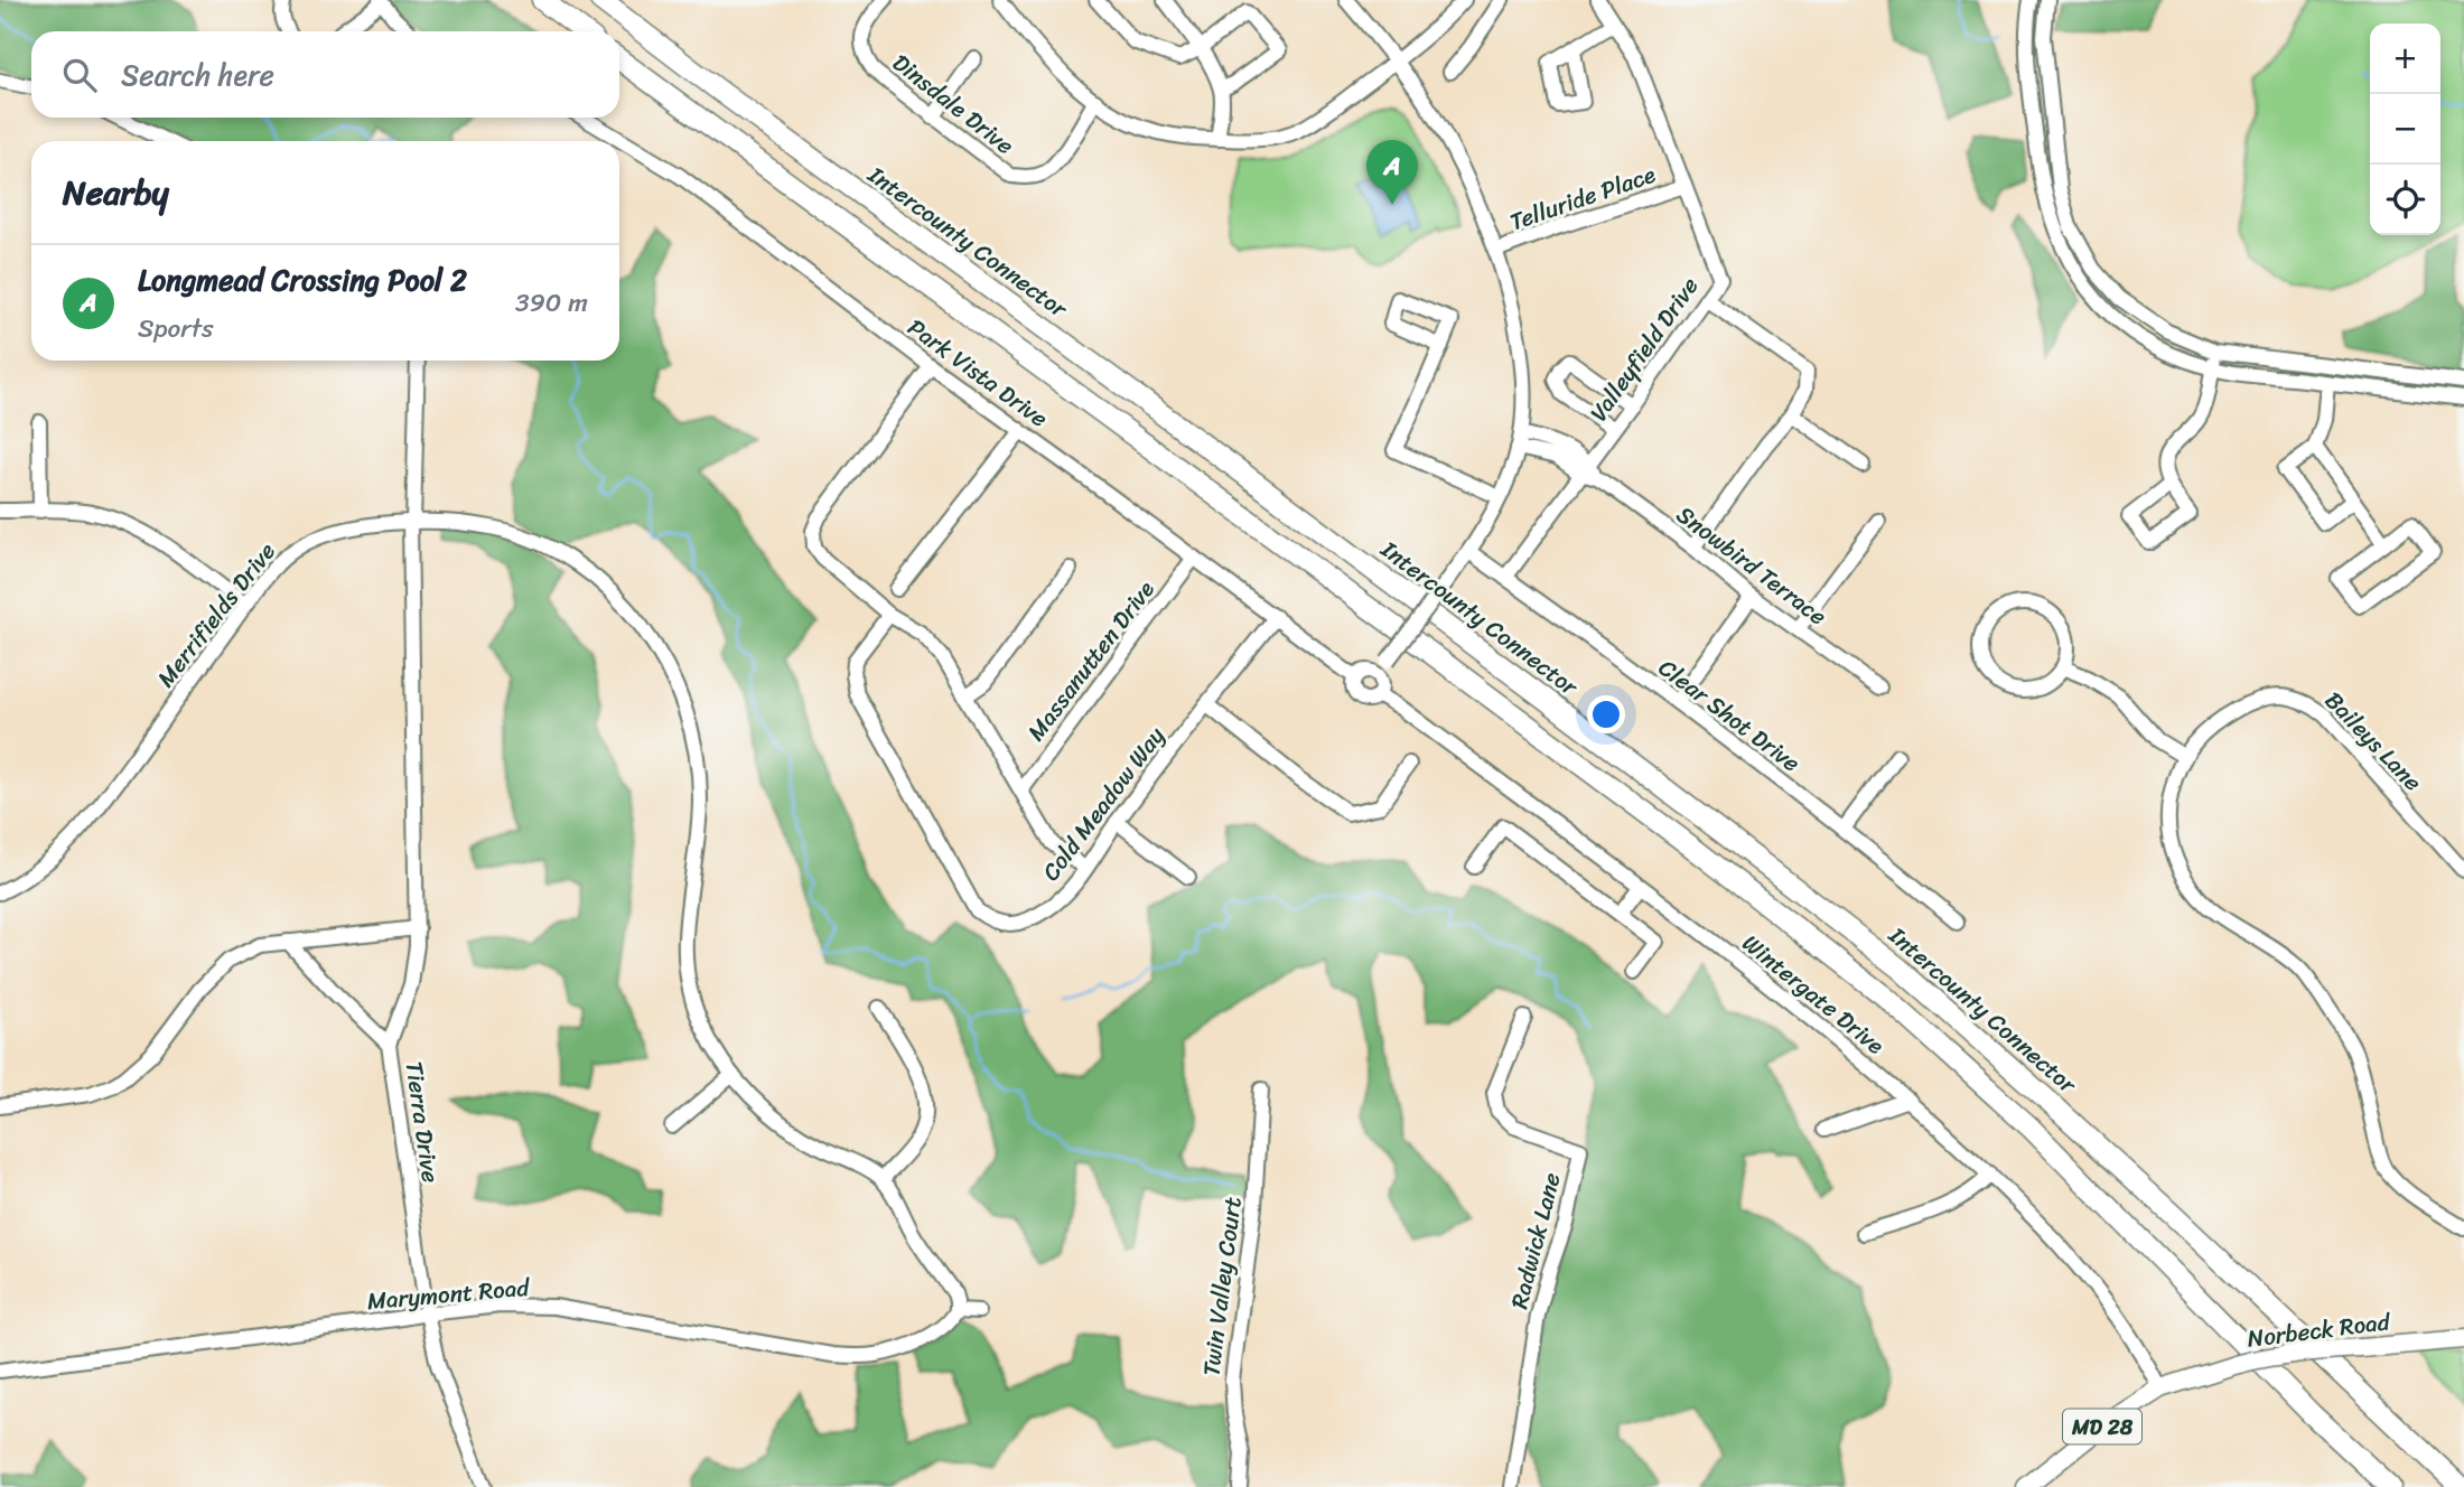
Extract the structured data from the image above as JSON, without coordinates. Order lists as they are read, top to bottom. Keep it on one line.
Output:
{"streets":{"highway":["Intercounty Connector"],"main road":["Norbeck Road","MD 28"],"street":["Dinsdale Drive","Telluride Place","Valleyfield Drive","Park Vista Drive","Snowbird Terrace","Merrifields Drive","Massanutten Drive","Clear Shot Drive","Baileys Lane","Cold Meadow Way","Wintergate Drive","Tierra Drive","Radwick Lane","Twin Valley Court","Marymont Road"]},"crossings":[["Telluride Place","Valleyfield Drive"],["Valleyfield Drive","Snowbird Terrace"],["Valleyfield Drive","Clear Shot Drive"],["Park Vista Drive","Massanutten Drive"],["Park Vista Drive","Cold Meadow Way"],["Park Vista Drive","Wintergate Drive"],["Merrifields Drive","Tierra Drive"],["Merrifields Drive","Marymont Road"],["Wintergate Drive","Norbeck Road"],["Tierra Drive","Marymont Road"]],"page":{"map_buttons":["+","−"],"search":"Search here","pins":"A","heading":"Nearby","list":[{"mark":"A","name":"Longmead Crossing Pool 2","note":"Sports","value":"390 m"}]}}
